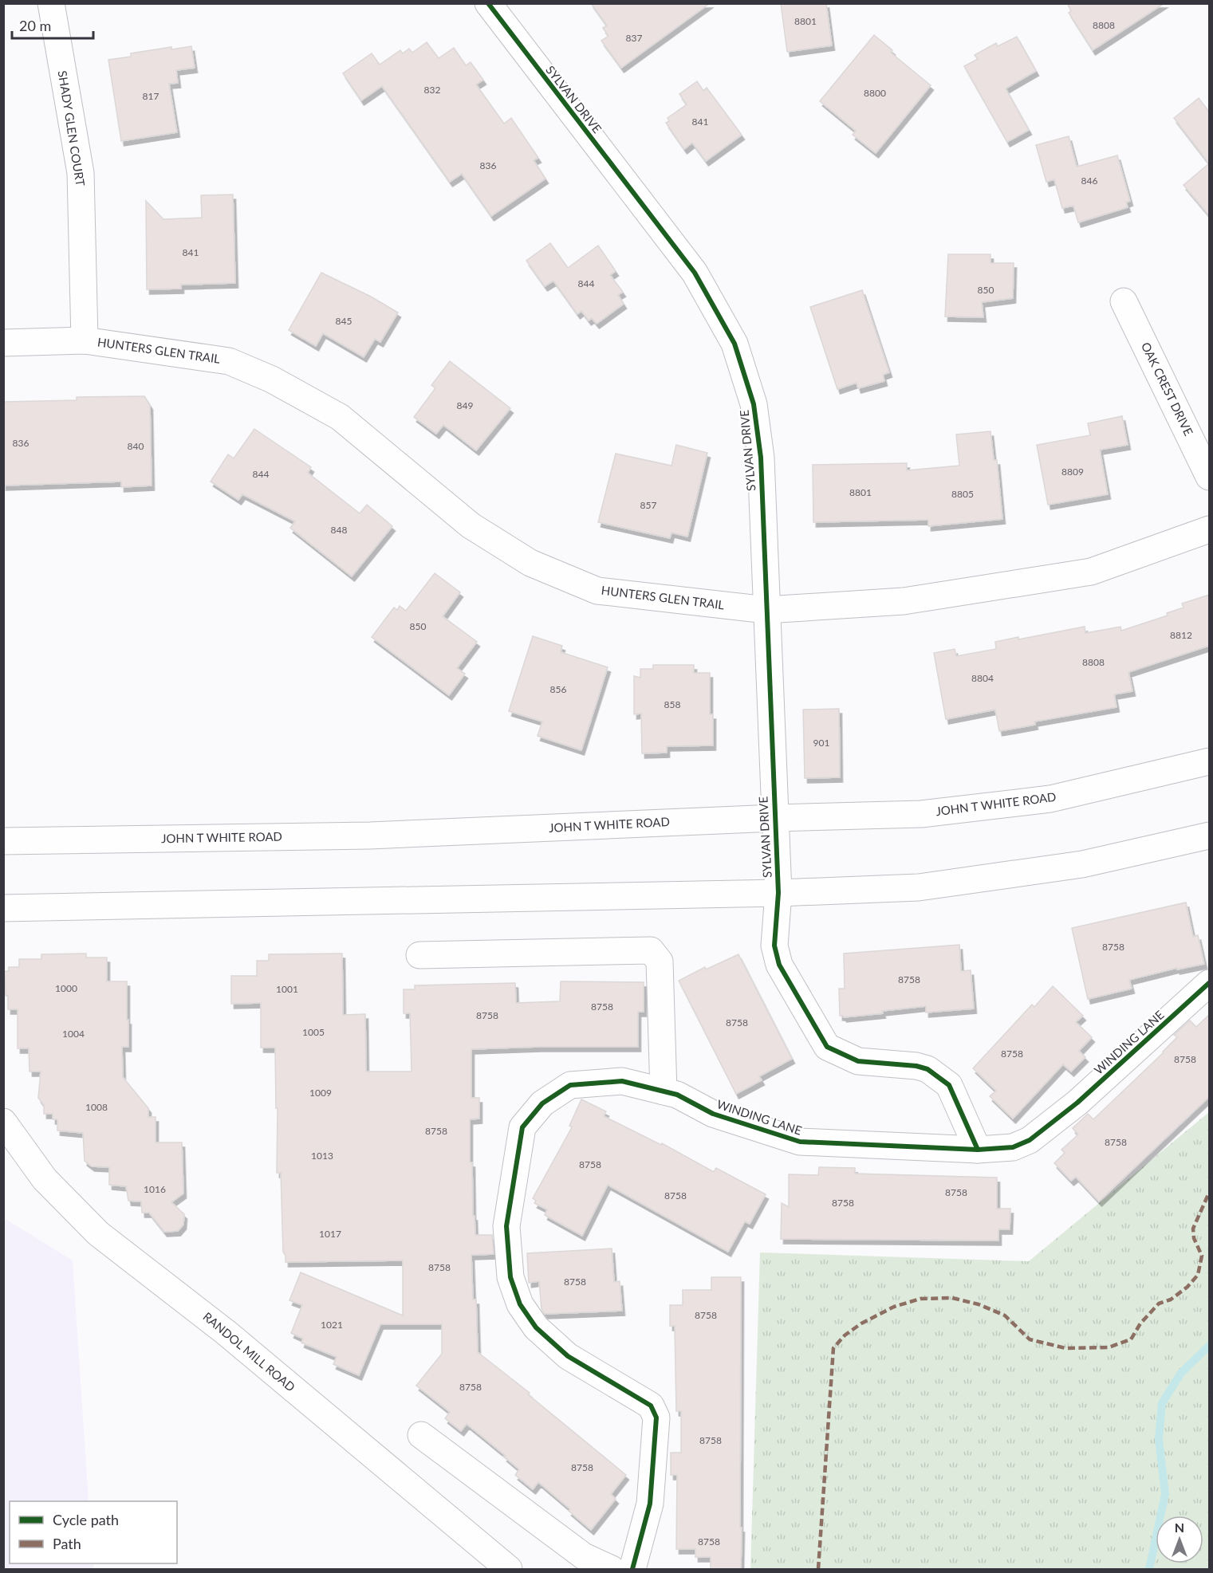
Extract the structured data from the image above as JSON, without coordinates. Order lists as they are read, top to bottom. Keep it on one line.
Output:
{"streets":{"street":["SYLVAN DRIVE","SHADY GLEN COURT","HUNTERS GLEN TRAIL","OAK CREST DRIVE","JOHN T WHITE ROAD","WINDING LANE","RANDOL MILL ROAD"]},"crossings":[["SYLVAN DRIVE","HUNTERS GLEN TRAIL"],["SYLVAN DRIVE","JOHN T WHITE ROAD"],["SYLVAN DRIVE","WINDING LANE"],["SHADY GLEN COURT","HUNTERS GLEN TRAIL"]],"house_numbers":["8801","8808","837","832","8800","817","841","836","846","841","844","850","845","849","836","840","8809","844","8801","8805","857","848","850","8812","8808","8804","856","858","901","8758","8758","1000","1001","8758","8758","8758","1005","1004","8758","8758","1009","1008","8758","8758","1013","8758","1016","8758","8758","8758","1017","8758","8758","8758","1021","8758","8758","8758","8758"],"legend":["Cycle path","Path"],"scale_bar":"20 m","north":"top"}
